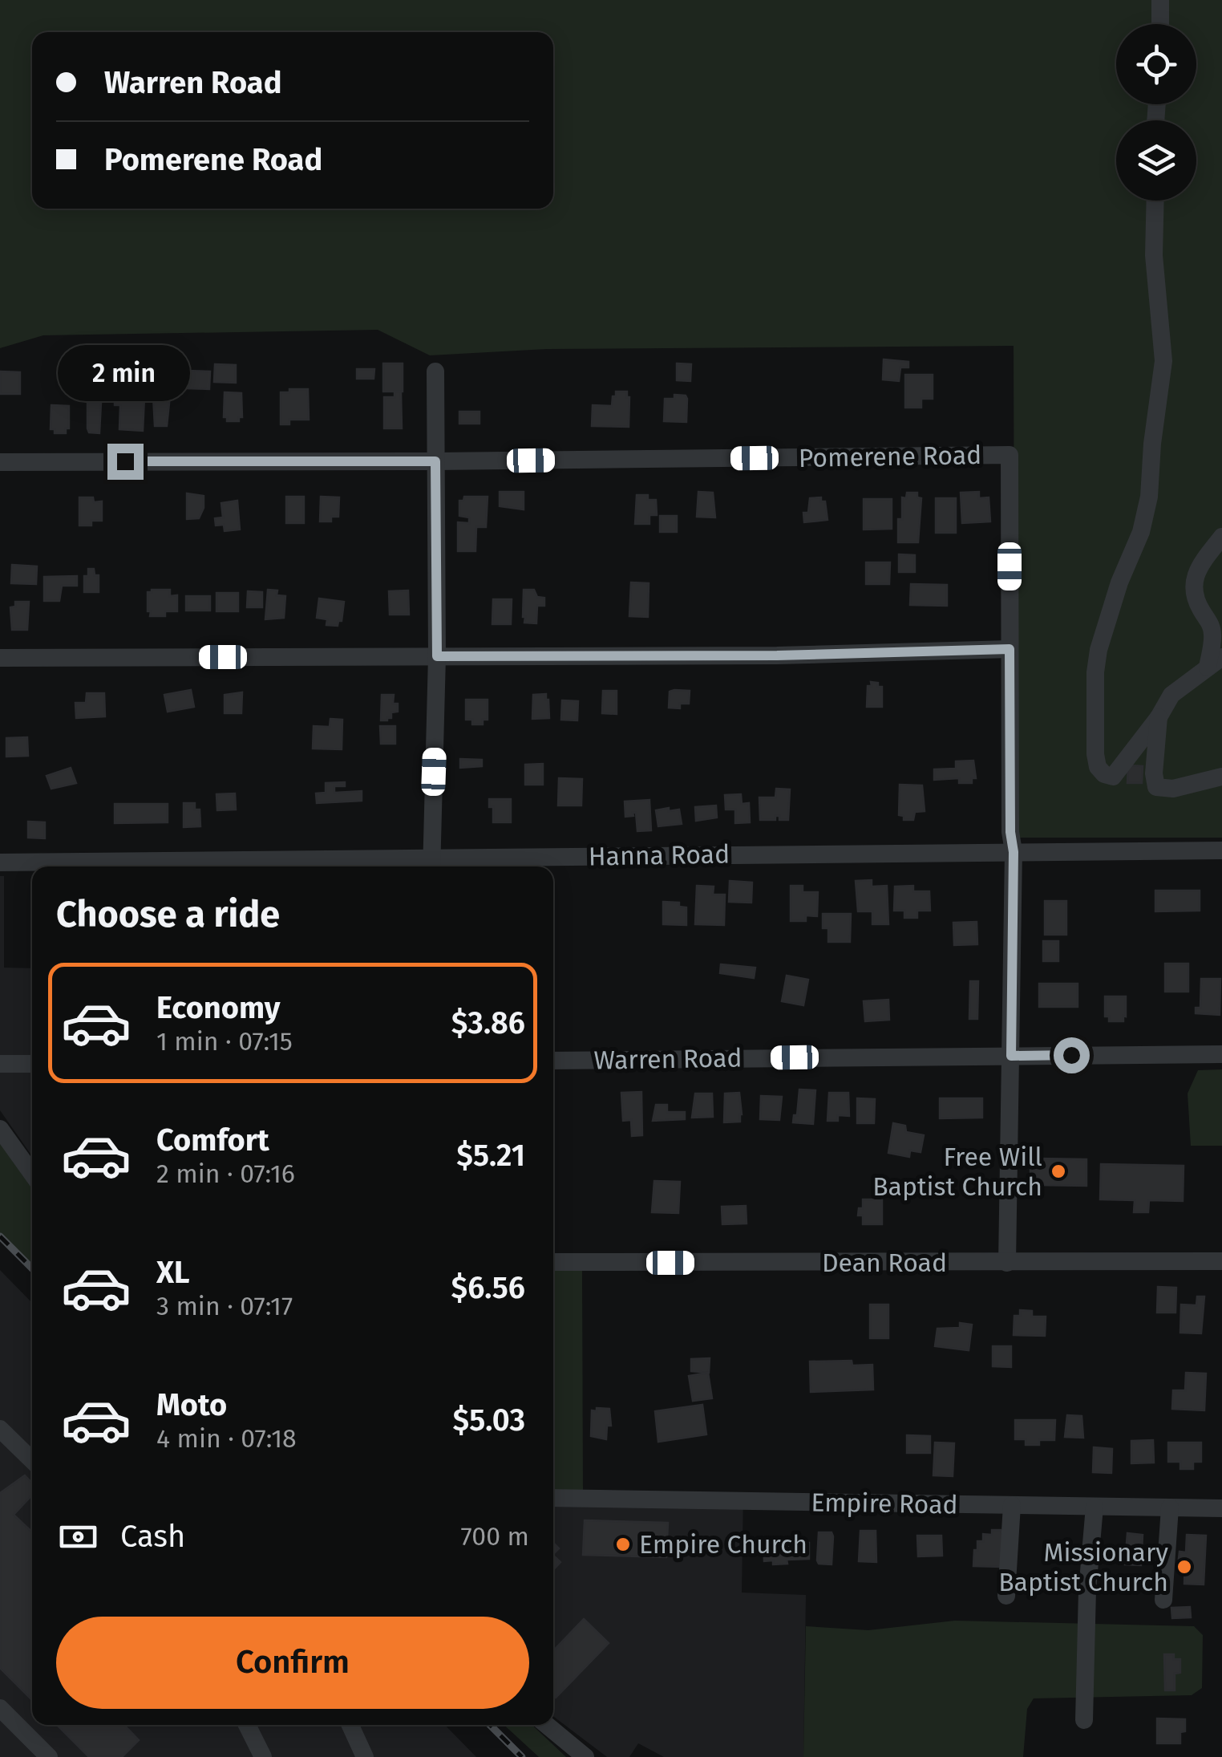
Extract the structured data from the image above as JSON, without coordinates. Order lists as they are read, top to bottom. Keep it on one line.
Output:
{"streets":{"street":["Pomerene Road","Hanna Road","Warren Road","Dean Road","Empire Road"]},"places":["Free Will Baptist Church","Empire Church","Missionary Baptist Church"],"page":{"banner":["Warren Road","Pomerene Road"],"bubble":"2 min","heading":"Choose a ride","list":[{"name":"Economy","note":"1 min · 07:15","value":"$3.86"},{"name":"Comfort","note":"2 min · 07:16","value":"$5.21"},{"name":"XL","note":"3 min · 07:17","value":"$6.56"},{"name":"Moto","note":"4 min · 07:18","value":"$5.03"}],"pay":["Cash","700 m"],"buttons":"Confirm"}}
